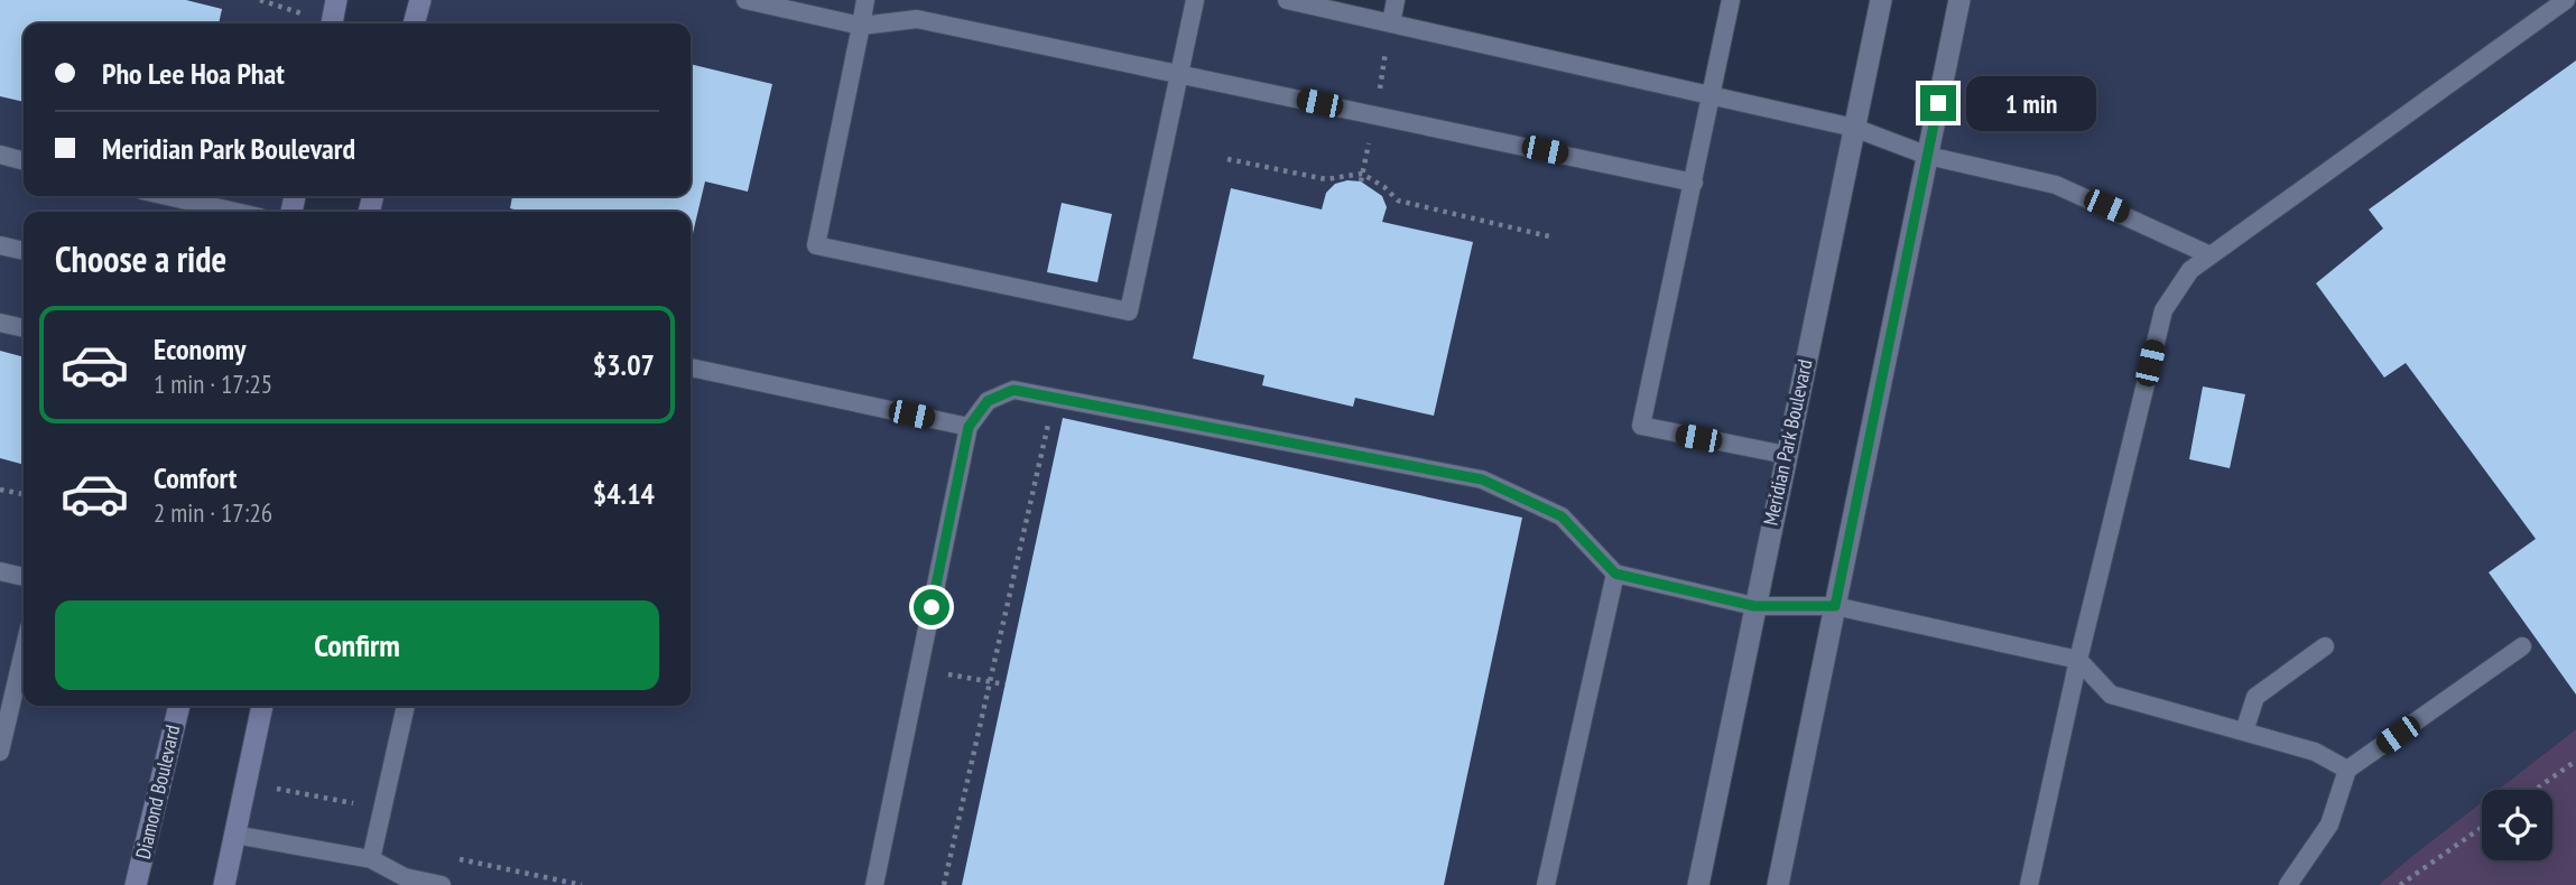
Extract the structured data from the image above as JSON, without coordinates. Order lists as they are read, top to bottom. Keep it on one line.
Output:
{"streets":{"main road":["Diamond Boulevard"],"street":["Meridian Park Boulevard"]},"page":{"banner":["Pho Lee Hoa Phat","Meridian Park Boulevard"],"bubble":"1 min","heading":"Choose a ride","list":[{"name":"Economy","note":"1 min · 17:25","value":"$3.07"},{"name":"Comfort","note":"2 min · 17:26","value":"$4.14"}],"buttons":"Confirm"}}
